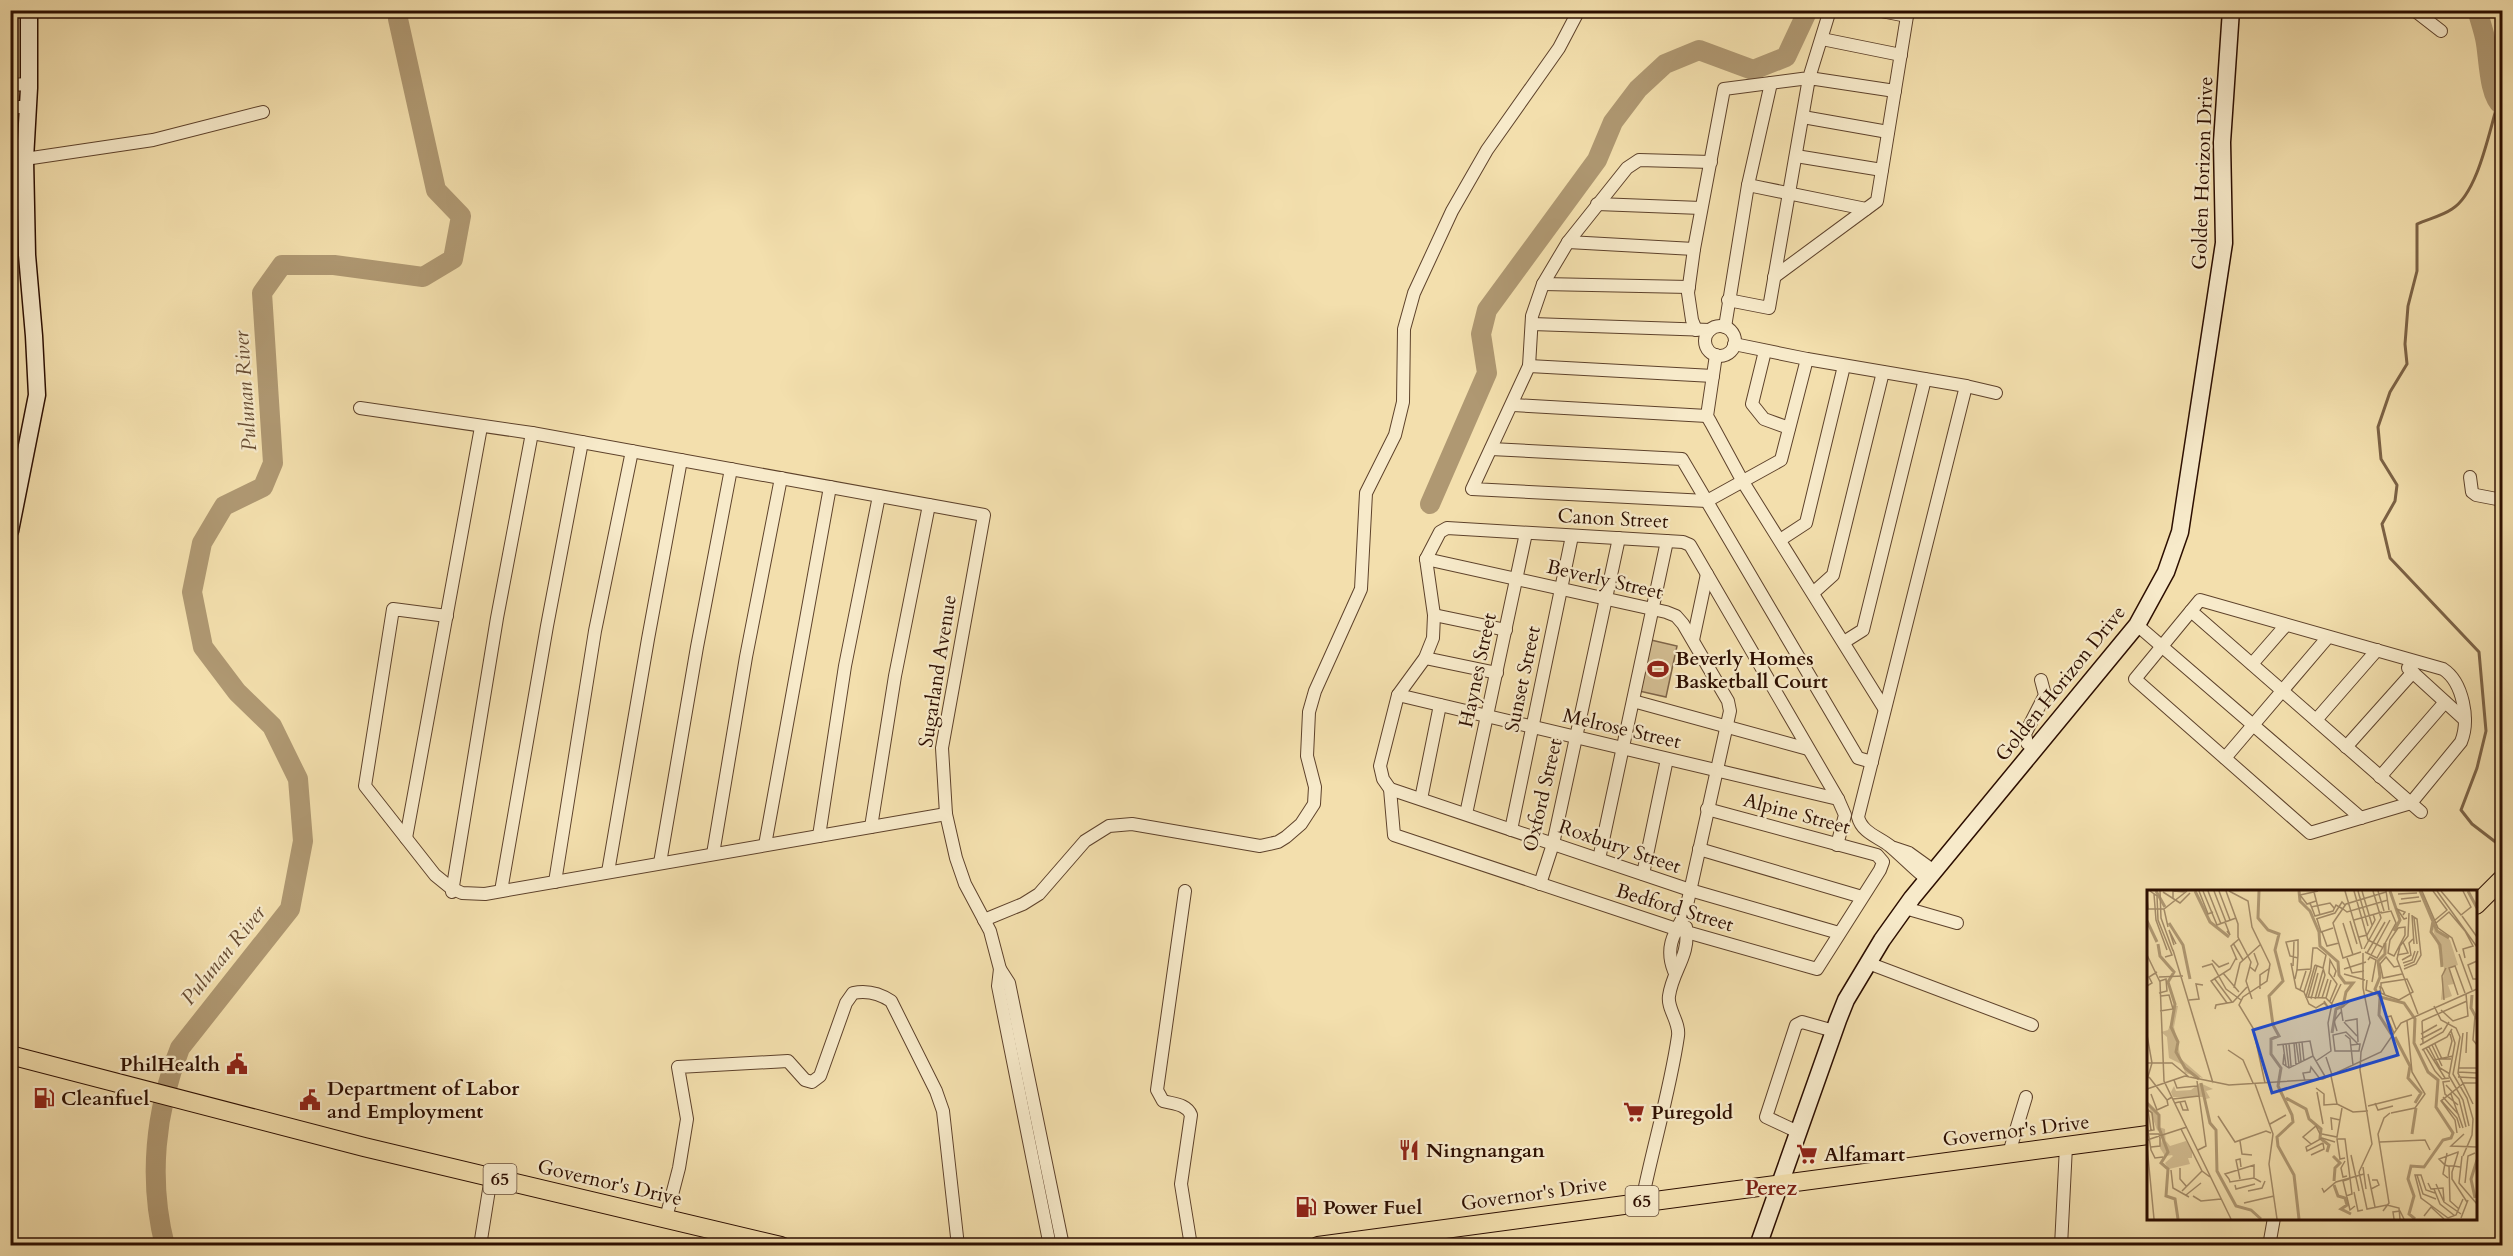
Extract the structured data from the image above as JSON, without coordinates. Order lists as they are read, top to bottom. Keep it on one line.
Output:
{"streets":{"main road":["Governor's Drive","65"],"street":["Golden Horizon Drive","Canon Street","Beverly Street","Haynes Street","Sugarland Avenue","Sunset Street","Melrose Street","Oxford Street","Alpine Street","Roxbury Street","Bedford Street"]},"crossings":[["Golden Horizon Drive","Governor's Drive"],["Canon Street","Beverly Street"],["Canon Street","Haynes Street"],["Canon Street","Sunset Street"],["Canon Street","Melrose Street"],["Canon Street","Oxford Street"],["Canon Street","Alpine Street"],["Beverly Street","Haynes Street"],["Beverly Street","Sunset Street"],["Beverly Street","Melrose Street"],["Beverly Street","Oxford Street"],["Beverly Street","Alpine Street"],["Beverly Street","Roxbury Street"],["Beverly Street","Bedford Street"],["Beverly Street","Governor's Drive"],["Haynes Street","Melrose Street"],["Haynes Street","Roxbury Street"],["Sunset Street","Melrose Street"],["Sunset Street","Roxbury Street"],["Melrose Street","Oxford Street"],["Oxford Street","Roxbury Street"],["Oxford Street","Bedford Street"],["Alpine Street","Bedford Street"],["Roxbury Street","Bedford Street"]],"districts":["Perez"],"water":["Pulunan River"],"places":{"sports":["Beverly Homes Basketball Court"],"public building":["PhilHealth","Department of Labor and Employment"],"fuel station":["Cleanfuel","Power Fuel"],"supermarket":["Puregold","Alfamart"],"restaurant":["Ningnangan"]}}
